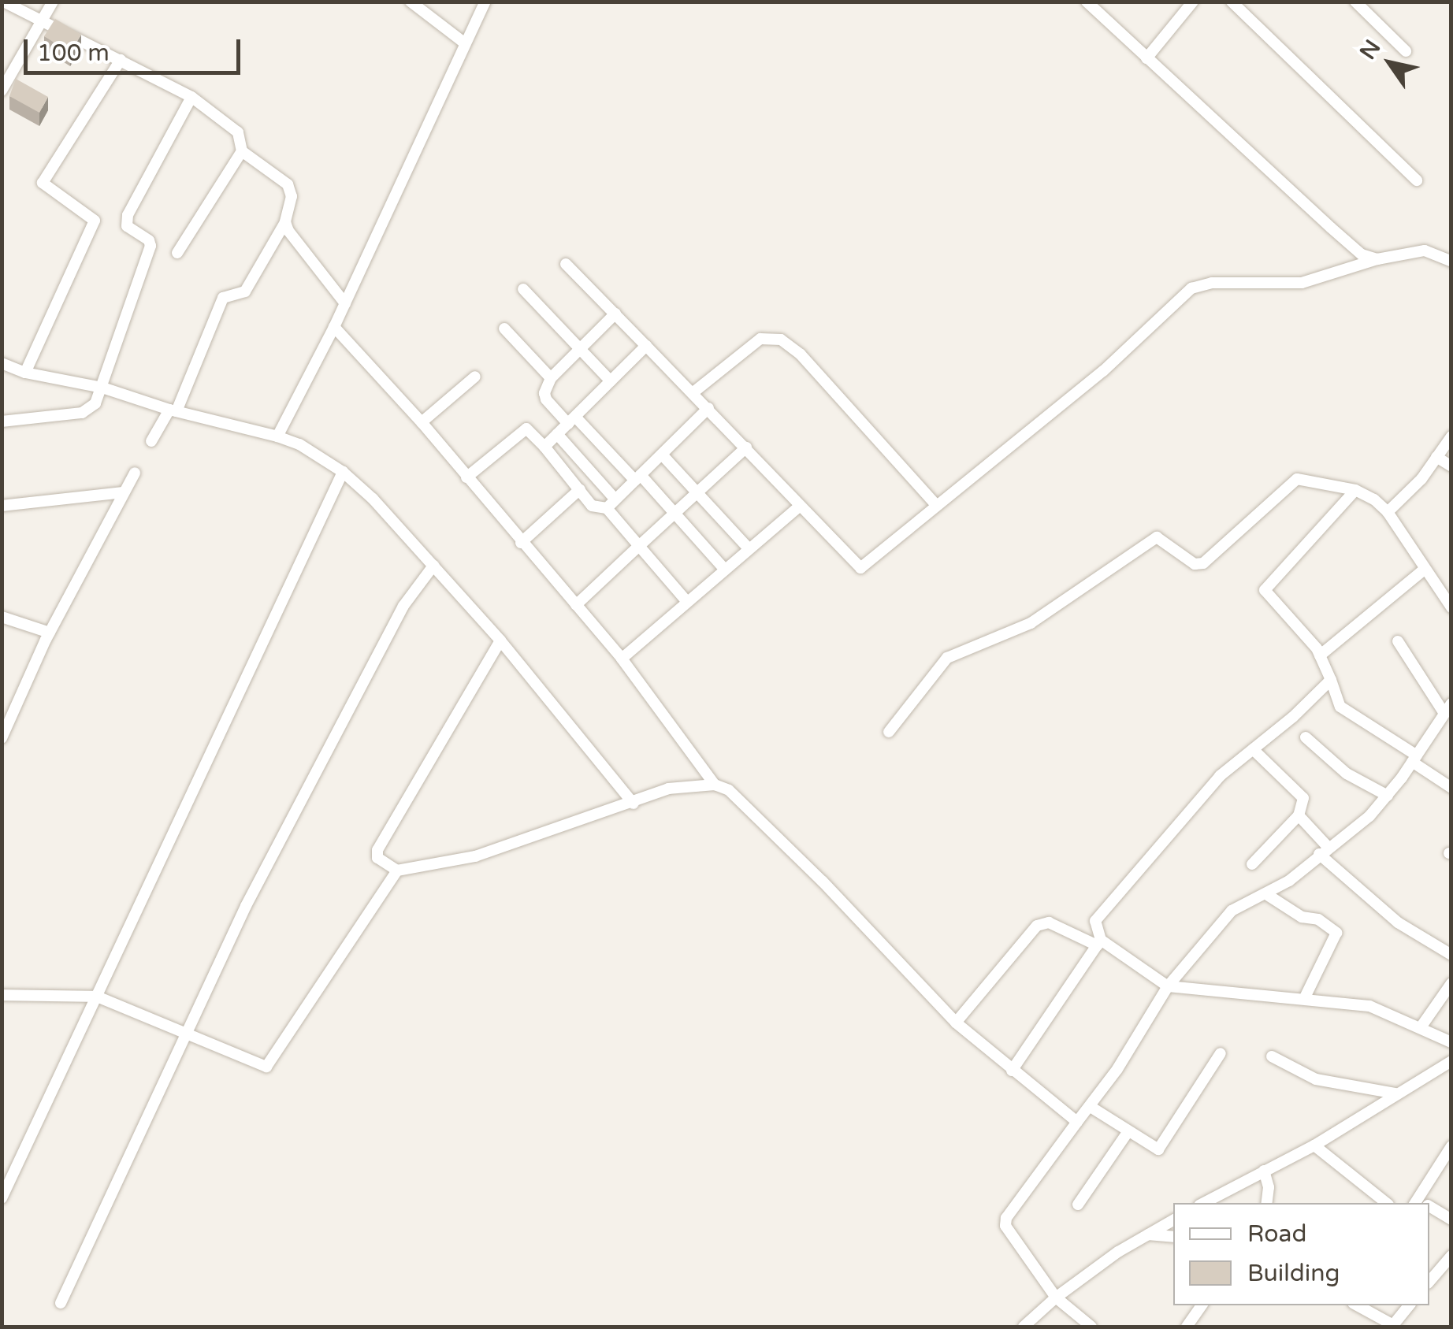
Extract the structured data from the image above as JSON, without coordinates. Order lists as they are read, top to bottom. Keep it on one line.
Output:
{"legend":["Road","Building"],"scale_bar":"100 m","north":"top left"}
